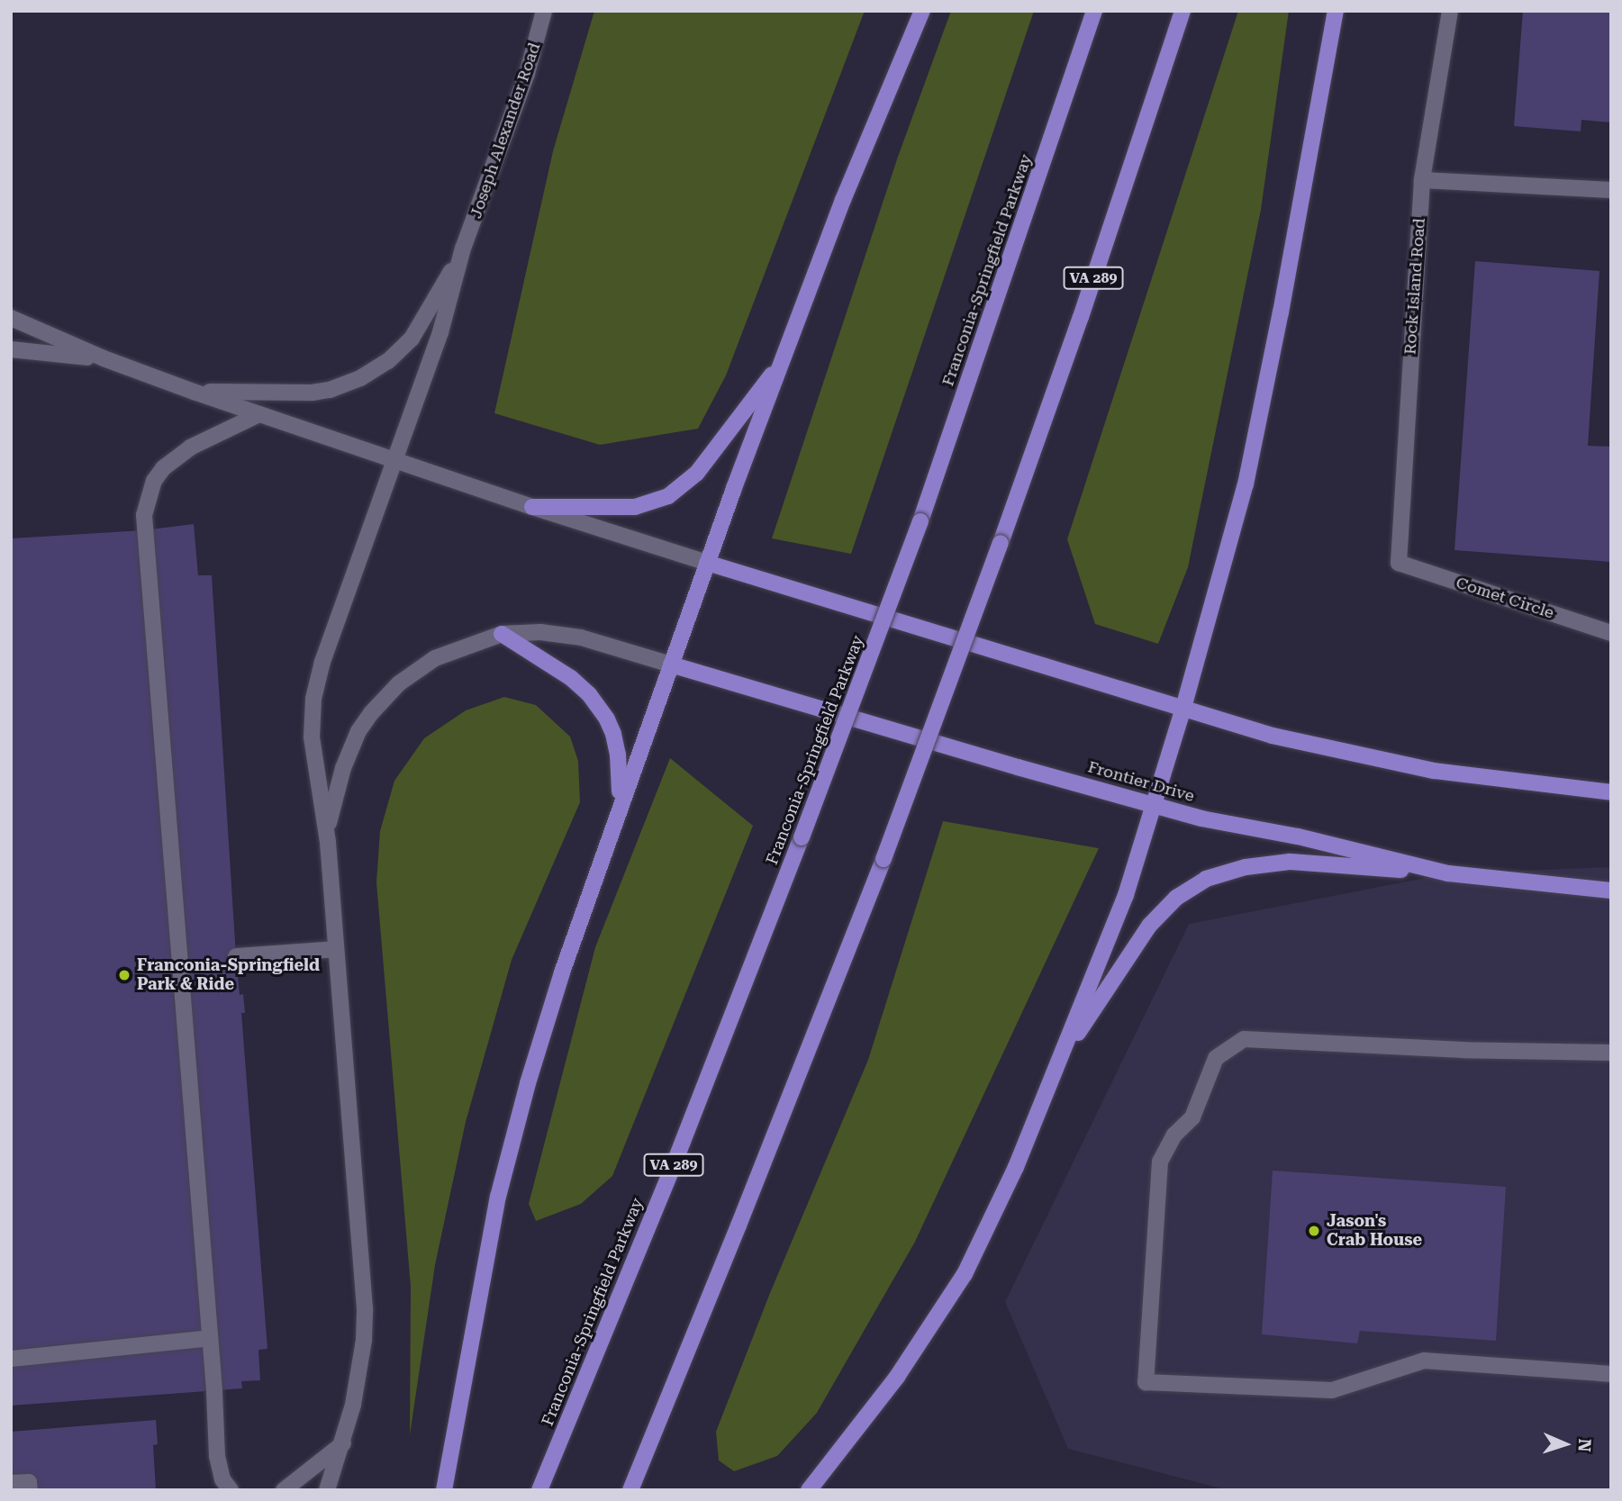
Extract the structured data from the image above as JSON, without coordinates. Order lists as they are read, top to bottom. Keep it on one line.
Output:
{"streets":{"main road":["Franconia-Springfield Parkway","VA 289","Frontier Drive"],"street":["Joseph Alexander Road","Rock Island Road","Comet Circle"]},"crossings":[["Rock Island Road","Comet Circle"]],"places":["Franconia-Springfield Park & Ride","Jason's Crab House"],"north":"right"}
